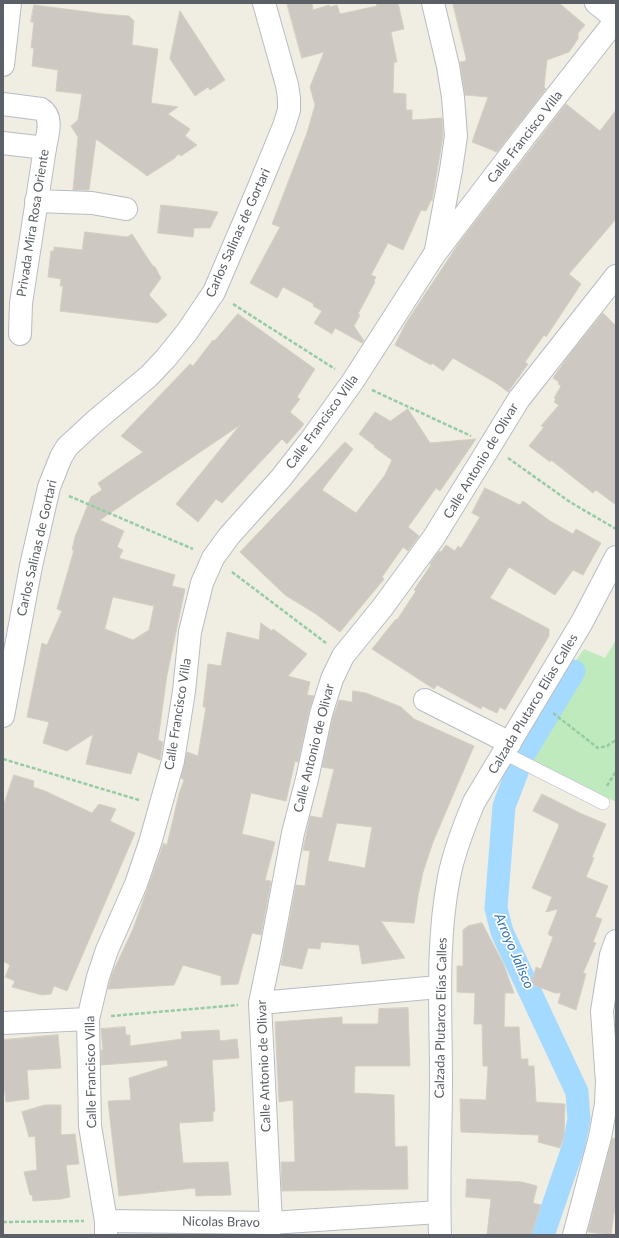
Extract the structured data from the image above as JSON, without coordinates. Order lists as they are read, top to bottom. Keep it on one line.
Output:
{"streets":{"street":["Calle Francisco Villa","Privada Mira Rosa Oriente","Carlos Salinas de Gortari","Calle Antonio de Olivar","Calzada Plutarco Elías Calles","Nicolas Bravo"]},"crossings":[["Calle Francisco Villa","Nicolas Bravo"],["Calle Antonio de Olivar","Nicolas Bravo"],["Calzada Plutarco Elías Calles","Nicolas Bravo"]],"water":["Arroyo Jalisco"]}
